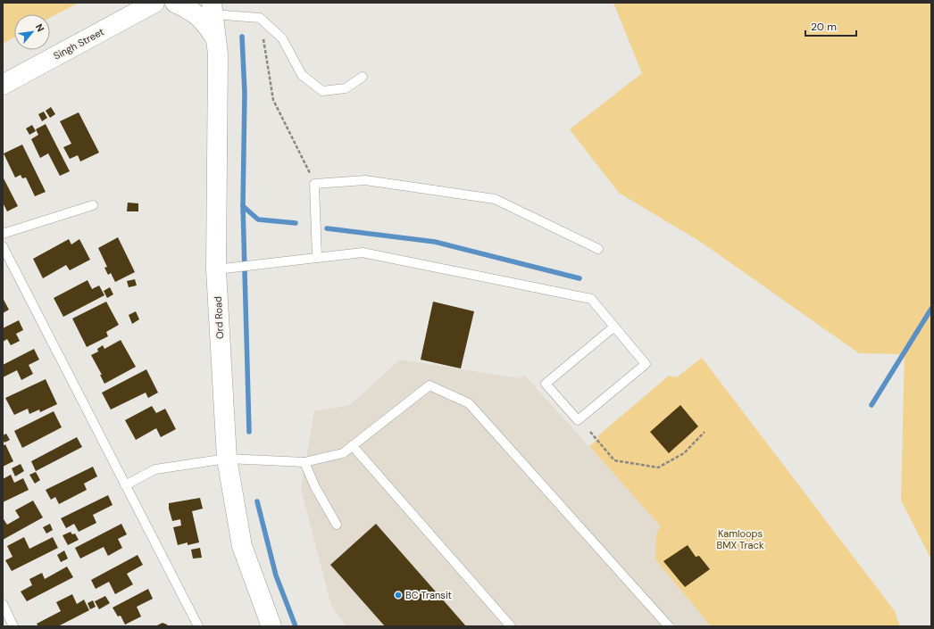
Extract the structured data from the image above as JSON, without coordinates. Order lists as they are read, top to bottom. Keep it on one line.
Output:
{"streets":{"street":["Singh Street","Ord Road"]},"parks":["Kamloops BMX Track"],"places":["BC Transit"],"scale_bar":"20 m","north":"top right"}
